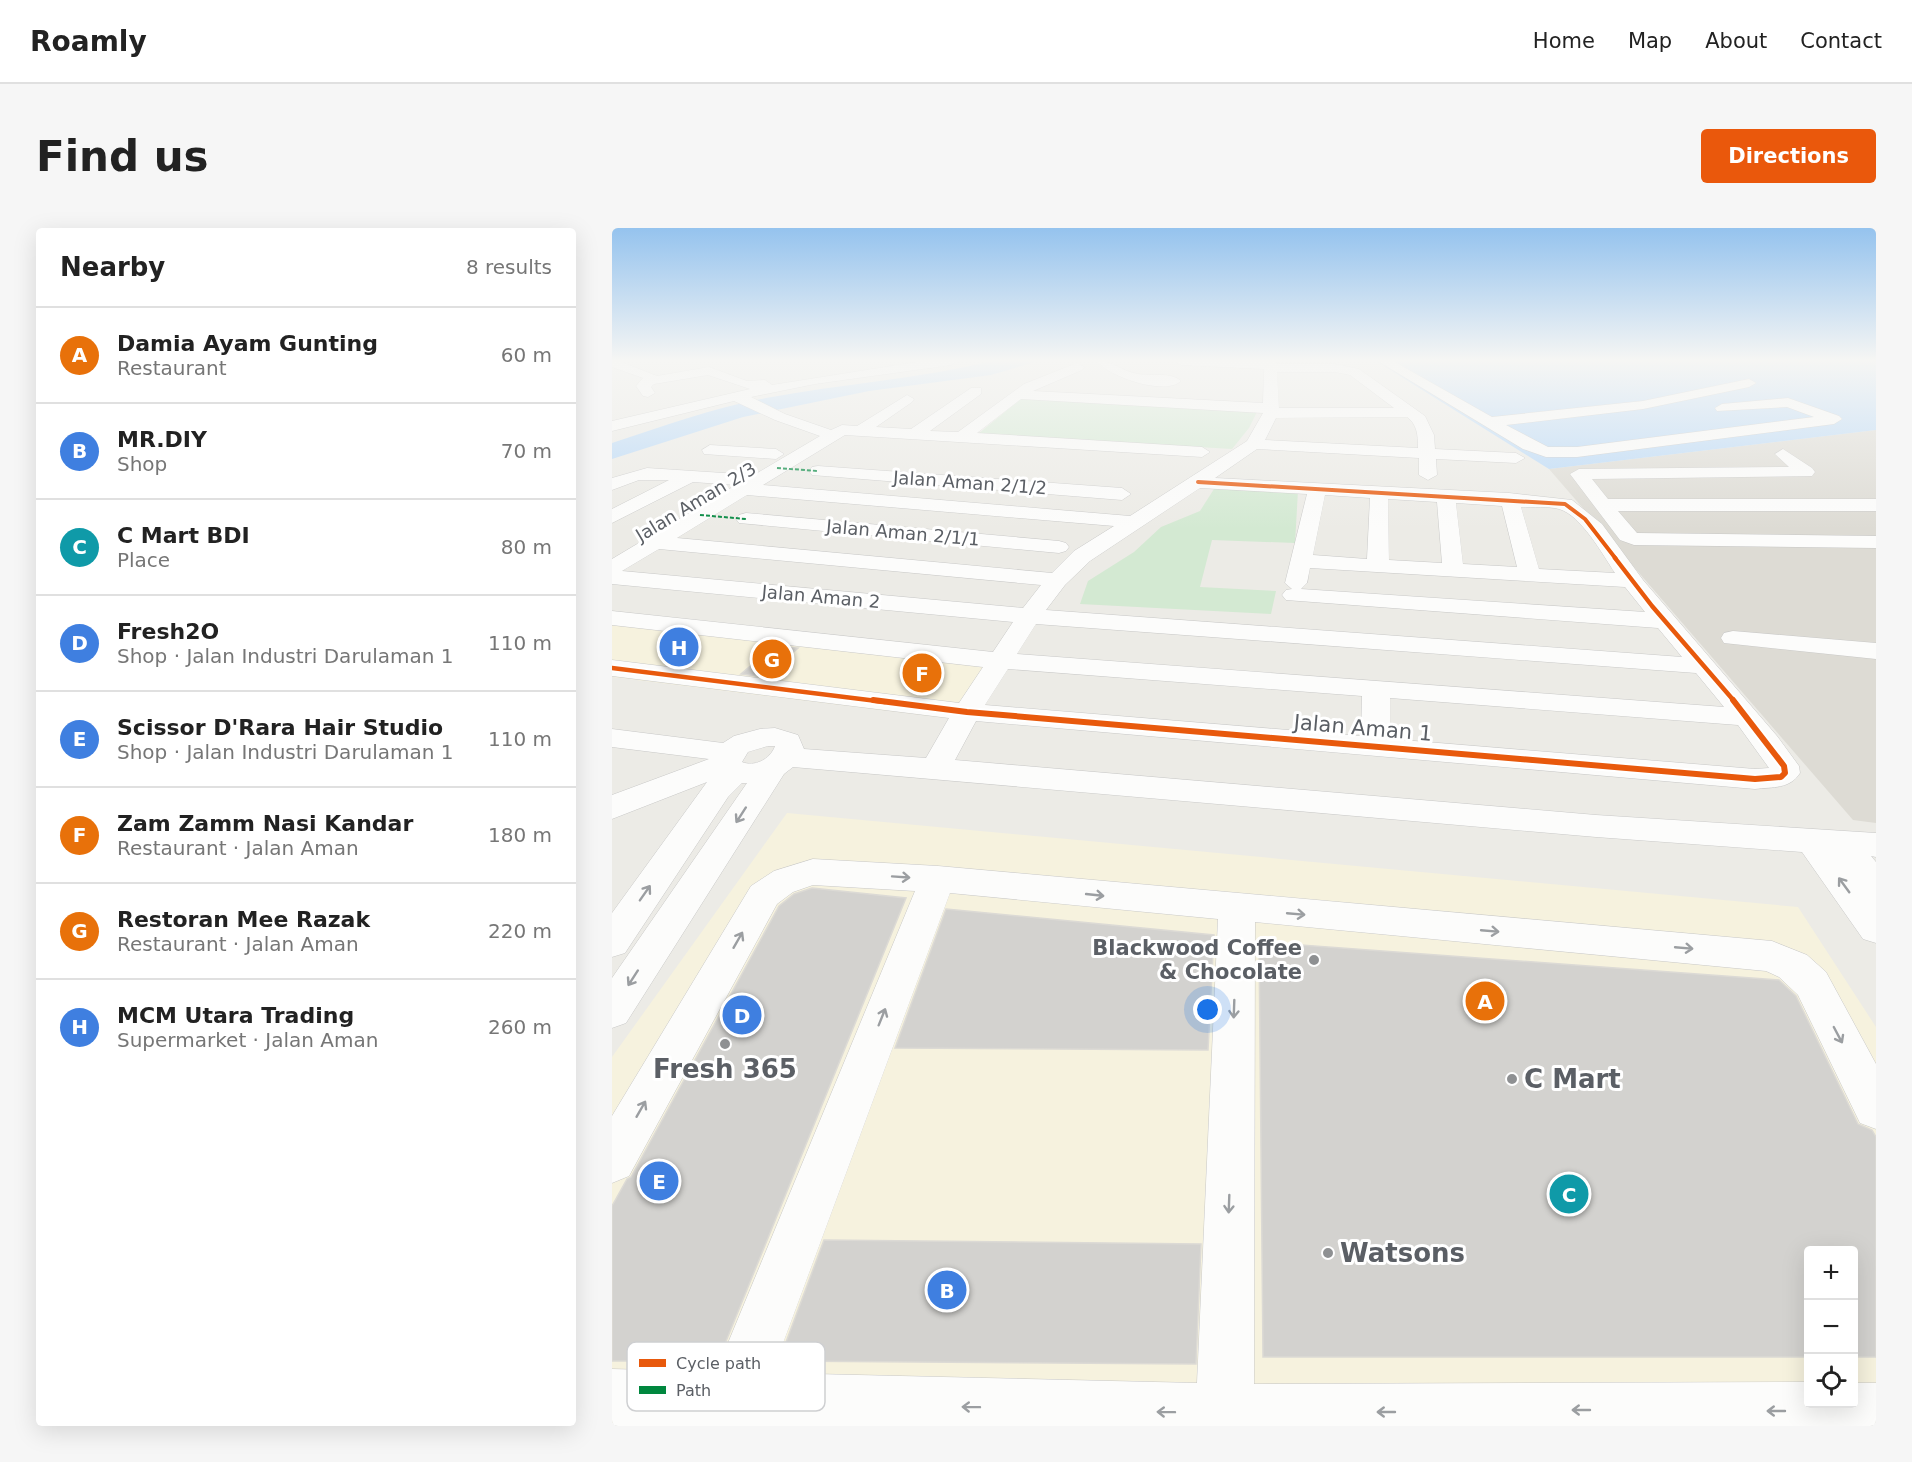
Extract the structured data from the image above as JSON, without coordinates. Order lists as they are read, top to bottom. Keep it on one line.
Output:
{"streets":{"street":["Jalan Aman 2/1/2","Jalan Aman 2/3","Jalan Aman 2/1/1","Jalan Aman 2","Jalan Aman 1"]},"places":["Blackwood Coffee & Chocolate","Fresh 365","C Mart","Watsons"],"legend":["Cycle path","Path"],"page":{"header":"Roamly","nav":["Home","Map","About","Contact"],"buttons":"Directions","title":"Find us","heading":["Nearby","8 results"],"list":[{"mark":"A","name":"Damia Ayam Gunting","note":"Restaurant","value":"60 m"},{"mark":"B","name":"MR.DIY","note":"Shop","value":"70 m"},{"mark":"C","name":"C Mart BDI","note":"Place","value":"80 m"},{"mark":"D","name":"Fresh2O","note":"Shop · Jalan Industri Darulaman 1","value":"110 m"},{"mark":"E","name":"Scissor D'Rara Hair Studio","note":"Shop · Jalan Industri Darulaman 1","value":"110 m"},{"mark":"F","name":"Zam Zamm Nasi Kandar","note":"Restaurant · Jalan Aman","value":"180 m"},{"mark":"G","name":"Restoran Mee Razak","note":"Restaurant · Jalan Aman","value":"220 m"},{"mark":"H","name":"MCM Utara Trading","note":"Supermarket · Jalan Aman","value":"260 m"}],"pins":["H","G","F","A","D","E","C","B"],"map_buttons":["+","−"]}}
